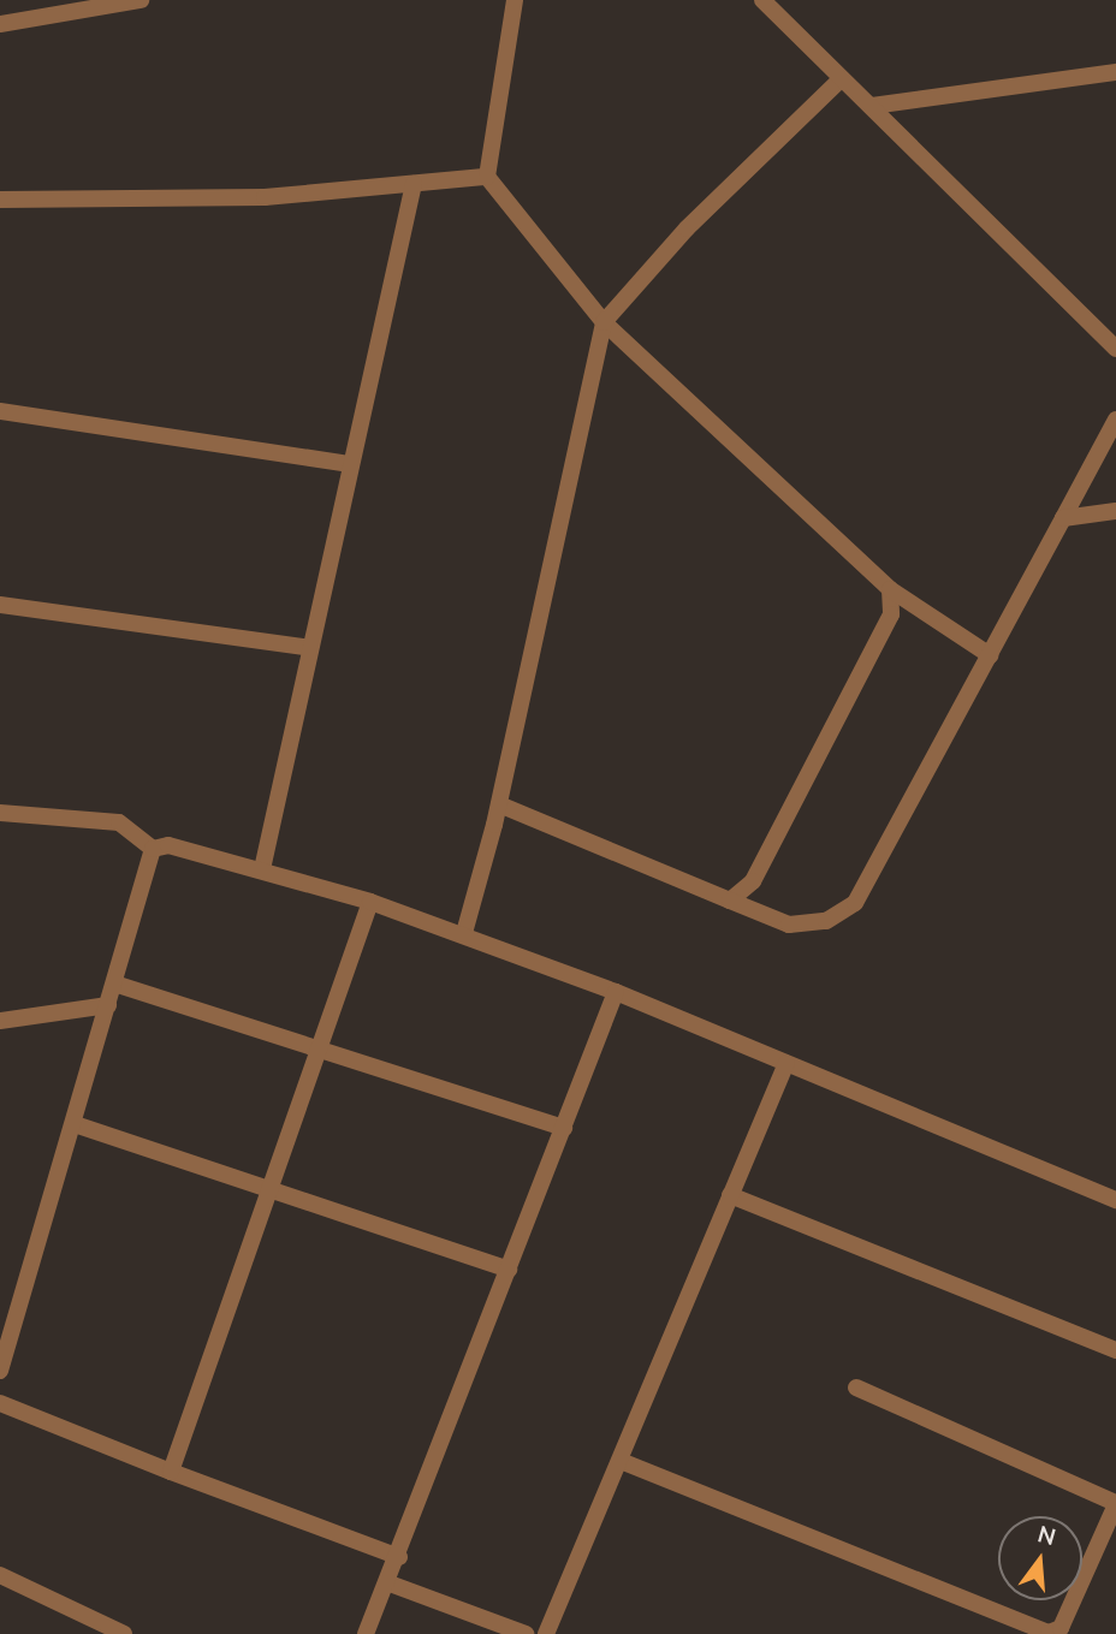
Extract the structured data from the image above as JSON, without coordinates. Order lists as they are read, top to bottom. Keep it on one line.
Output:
{"north":"top"}
